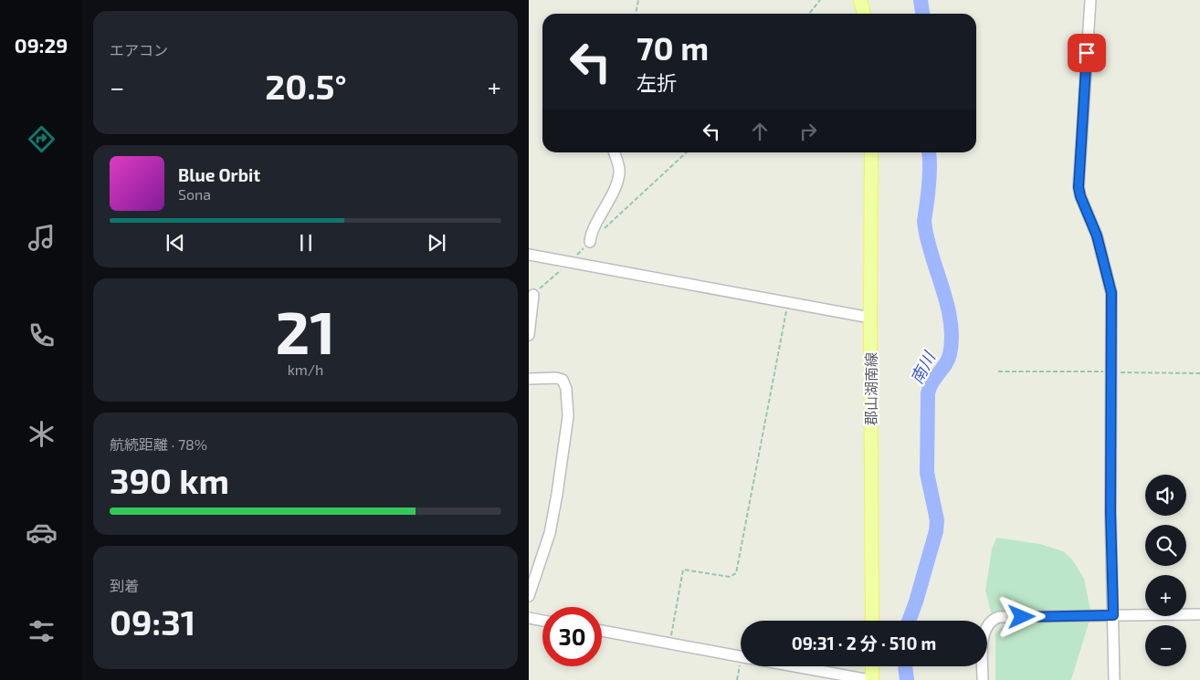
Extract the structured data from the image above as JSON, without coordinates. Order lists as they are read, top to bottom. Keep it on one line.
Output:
{"streets":{"main road":["郡山湖南線"]},"water":["南川"],"page":{"tabs":"09:29","tile":["エアコン",["21","km/h"],["航続距離 · 78%","390 km"],["到着","09:31"]],"turn":["70 m","左折"],"heat":["−","20.5°","+"],"song":["Blue Orbit","Sona"],"map_buttons":["+","−"],"limit":"30","trip":"09:31 · 2 分 · 510 m"}}
